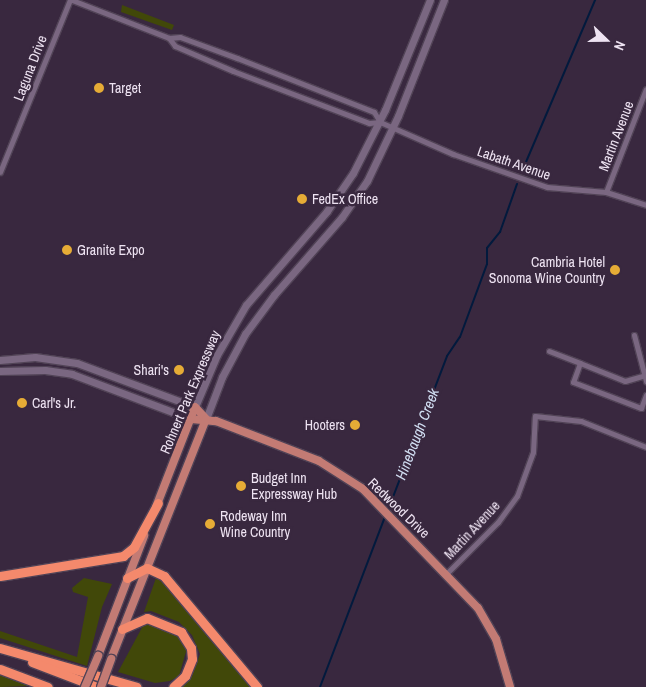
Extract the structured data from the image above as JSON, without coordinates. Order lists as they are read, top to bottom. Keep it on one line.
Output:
{"streets":{"main road":["Rohnert Park Expressway","Redwood Drive"],"street":["Laguna Drive","Martin Avenue","Labath Avenue"]},"crossings":[["Laguna Drive","Labath Avenue"],["Martin Avenue","Labath Avenue"],["Martin Avenue","Redwood Drive"],["Labath Avenue","Rohnert Park Expressway"],["Rohnert Park Expressway","Redwood Drive"]],"water":["Hinebaugh Creek"],"places":["Target","FedEx Office","Granite Expo","Cambria Hotel Sonoma Wine Country","Shari's","Carl's Jr.","Hooters","Budget Inn Expressway Hub","Rodeway Inn Wine Country"],"north":"right"}
